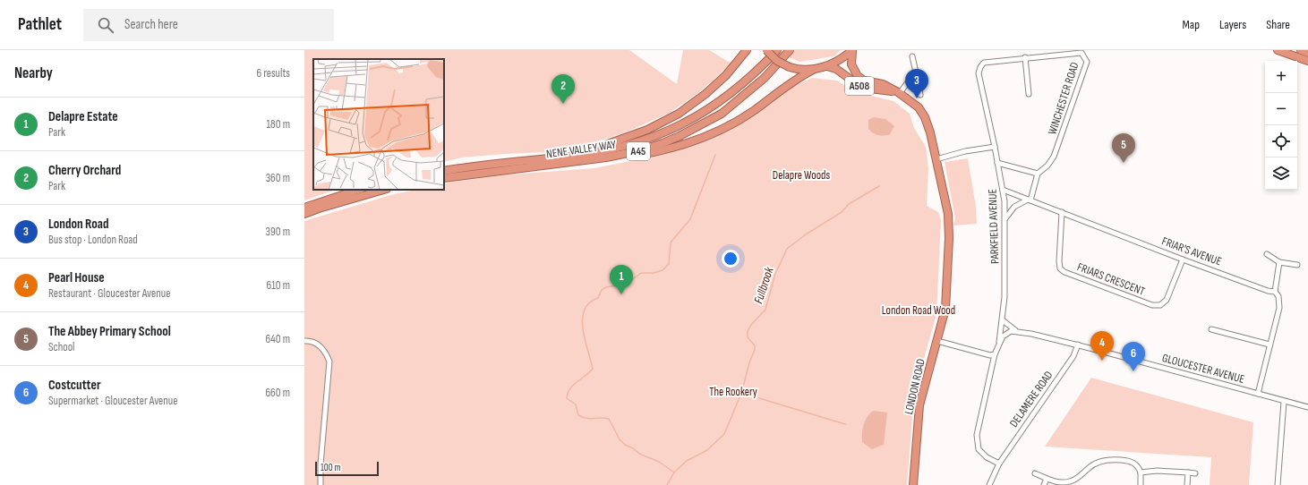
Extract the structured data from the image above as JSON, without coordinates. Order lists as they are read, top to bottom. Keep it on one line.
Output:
{"streets":{"highway":["A508","NENE VALLEY WAY","A45","LONDON ROAD"],"street":["WINCHESTER ROAD","PARKFIELD AVENUE","FRIAR'S AVENUE","FRIARS CRESCENT","GLOUCESTER AVENUE","DELAMERE ROAD"]},"crossings":[["A508","LONDON ROAD"],["WINCHESTER ROAD","PARKFIELD AVENUE"],["PARKFIELD AVENUE","FRIAR'S AVENUE"],["FRIAR'S AVENUE","FRIARS CRESCENT"],["GLOUCESTER AVENUE","DELAMERE ROAD"]],"water":["Fullbrook"],"parks":["Delapre Woods","London Road Wood","The Rookery"],"scale_bar":"100 m","page":{"header":"Pathlet","search":"Search here","nav":["Map","Layers","Share"],"heading":["Nearby","6 results"],"map_buttons":["+","−"],"pins":["3","2","5","1","4","6"],"list":[{"mark":"1","name":"Delapre Estate","note":"Park","value":"180 m"},{"mark":"2","name":"Cherry Orchard","note":"Park","value":"360 m"},{"mark":"3","name":"London Road","note":"Bus stop · London Road","value":"390 m"},{"mark":"4","name":"Pearl House","note":"Restaurant · Gloucester Avenue","value":"610 m"},{"mark":"5","name":"The Abbey Primary School","note":"School","value":"640 m"},{"mark":"6","name":"Costcutter","note":"Supermarket · Gloucester Avenue","value":"660 m"}],"scale":"100 m"}}
